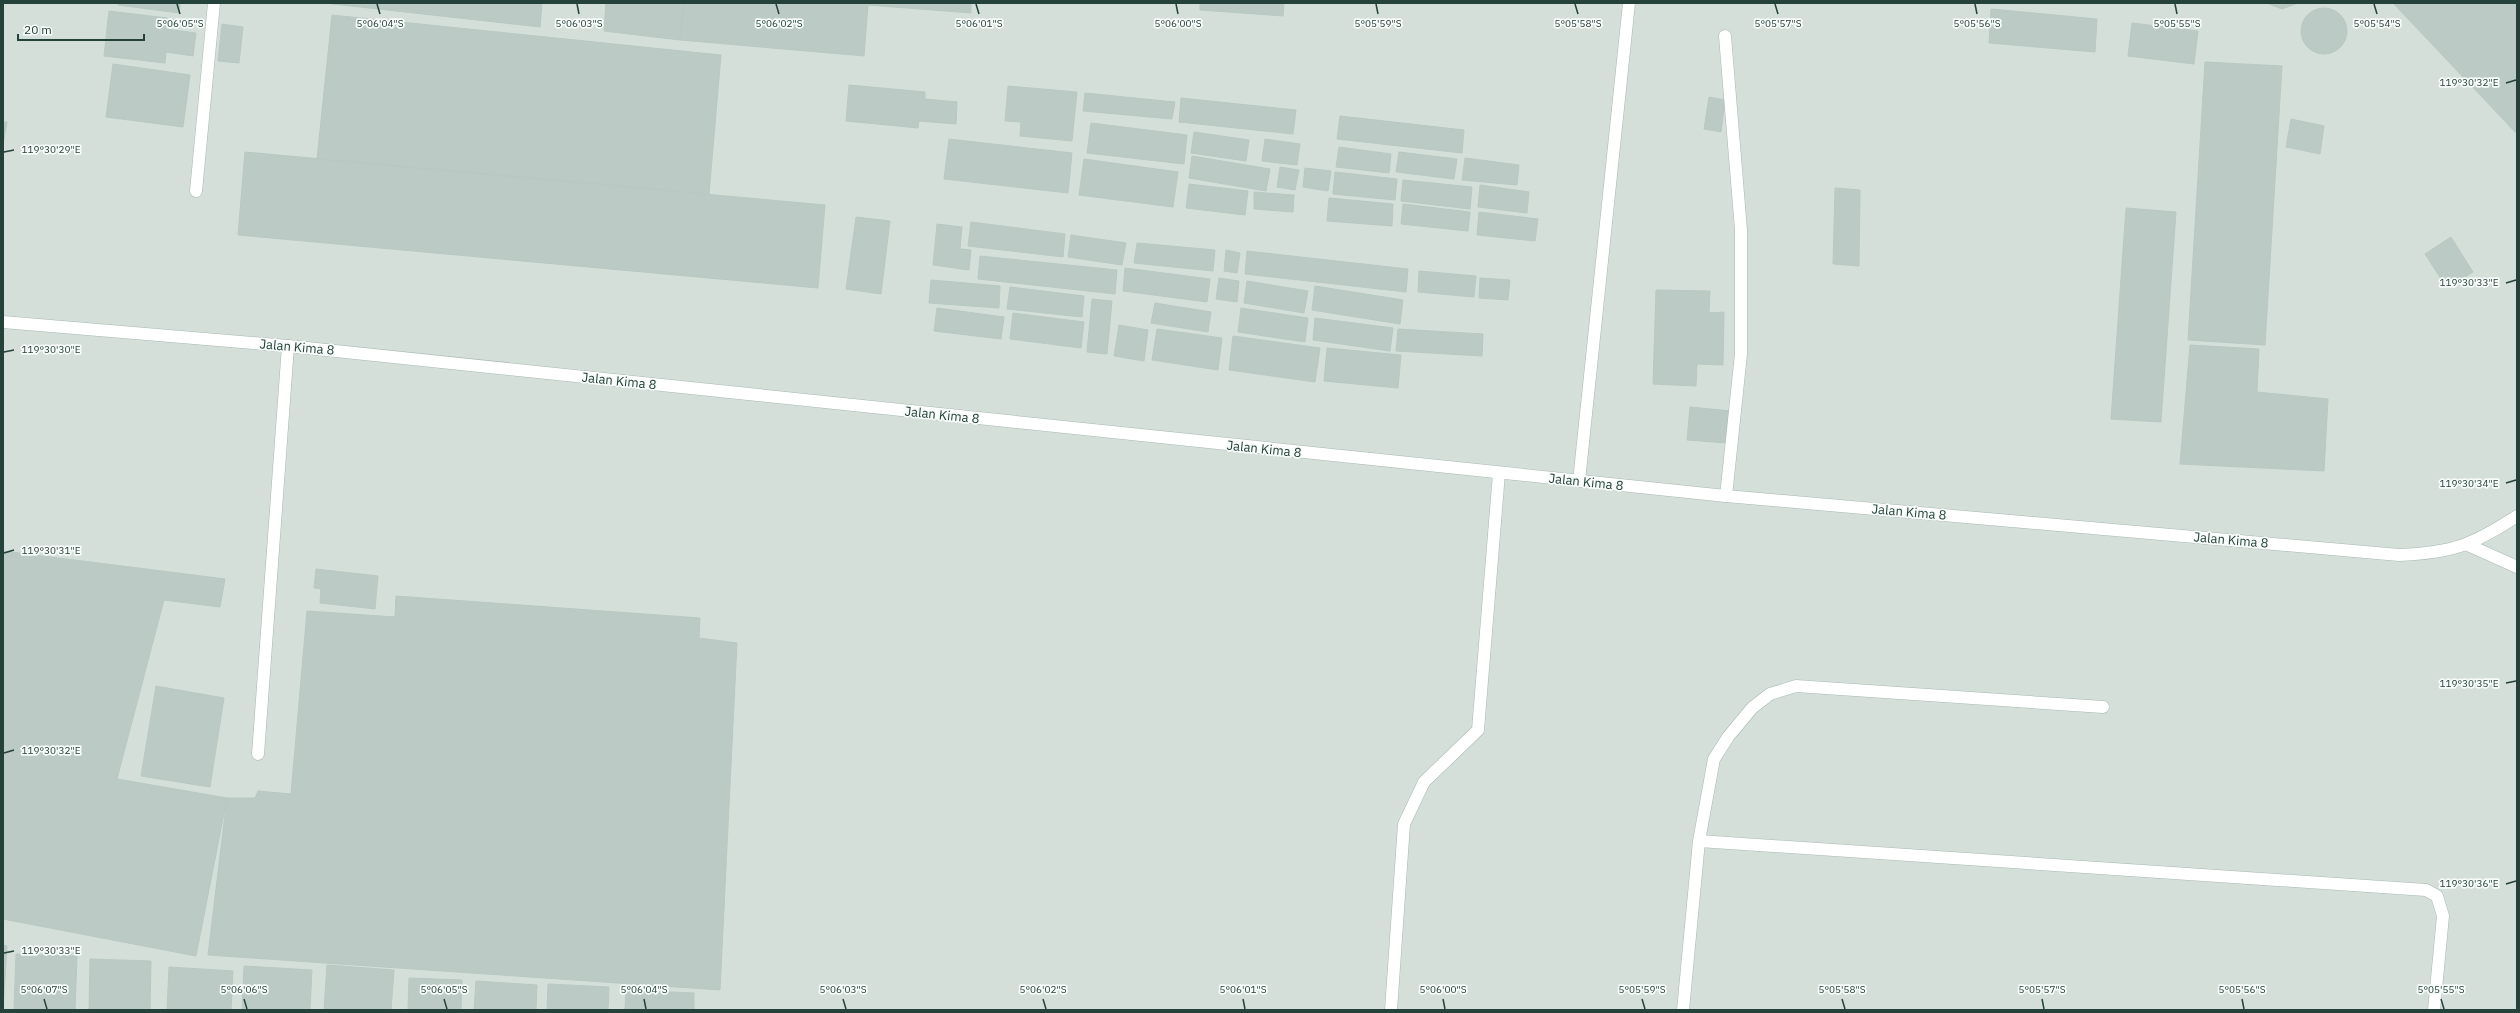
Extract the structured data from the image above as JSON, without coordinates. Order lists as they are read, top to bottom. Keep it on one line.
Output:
{"streets":{"street":["Jalan Kima 8"]},"scale_bar":"20 m","coordinates":["5°06'05\"S","5°06'04\"S","5°06'03\"S","5°06'02\"S","5°06'01\"S","5°06'00\"S","5°05'59\"S","5°05'58\"S","5°05'57\"S","5°05'56\"S","5°05'55\"S","5°05'54\"S","119°30'32\"E","119°30'29\"E","119°30'33\"E","119°30'30\"E","119°30'34\"E","119°30'31\"E","119°30'35\"E","119°30'36\"E","5°06'07\"S","5°06'06\"S"]}
